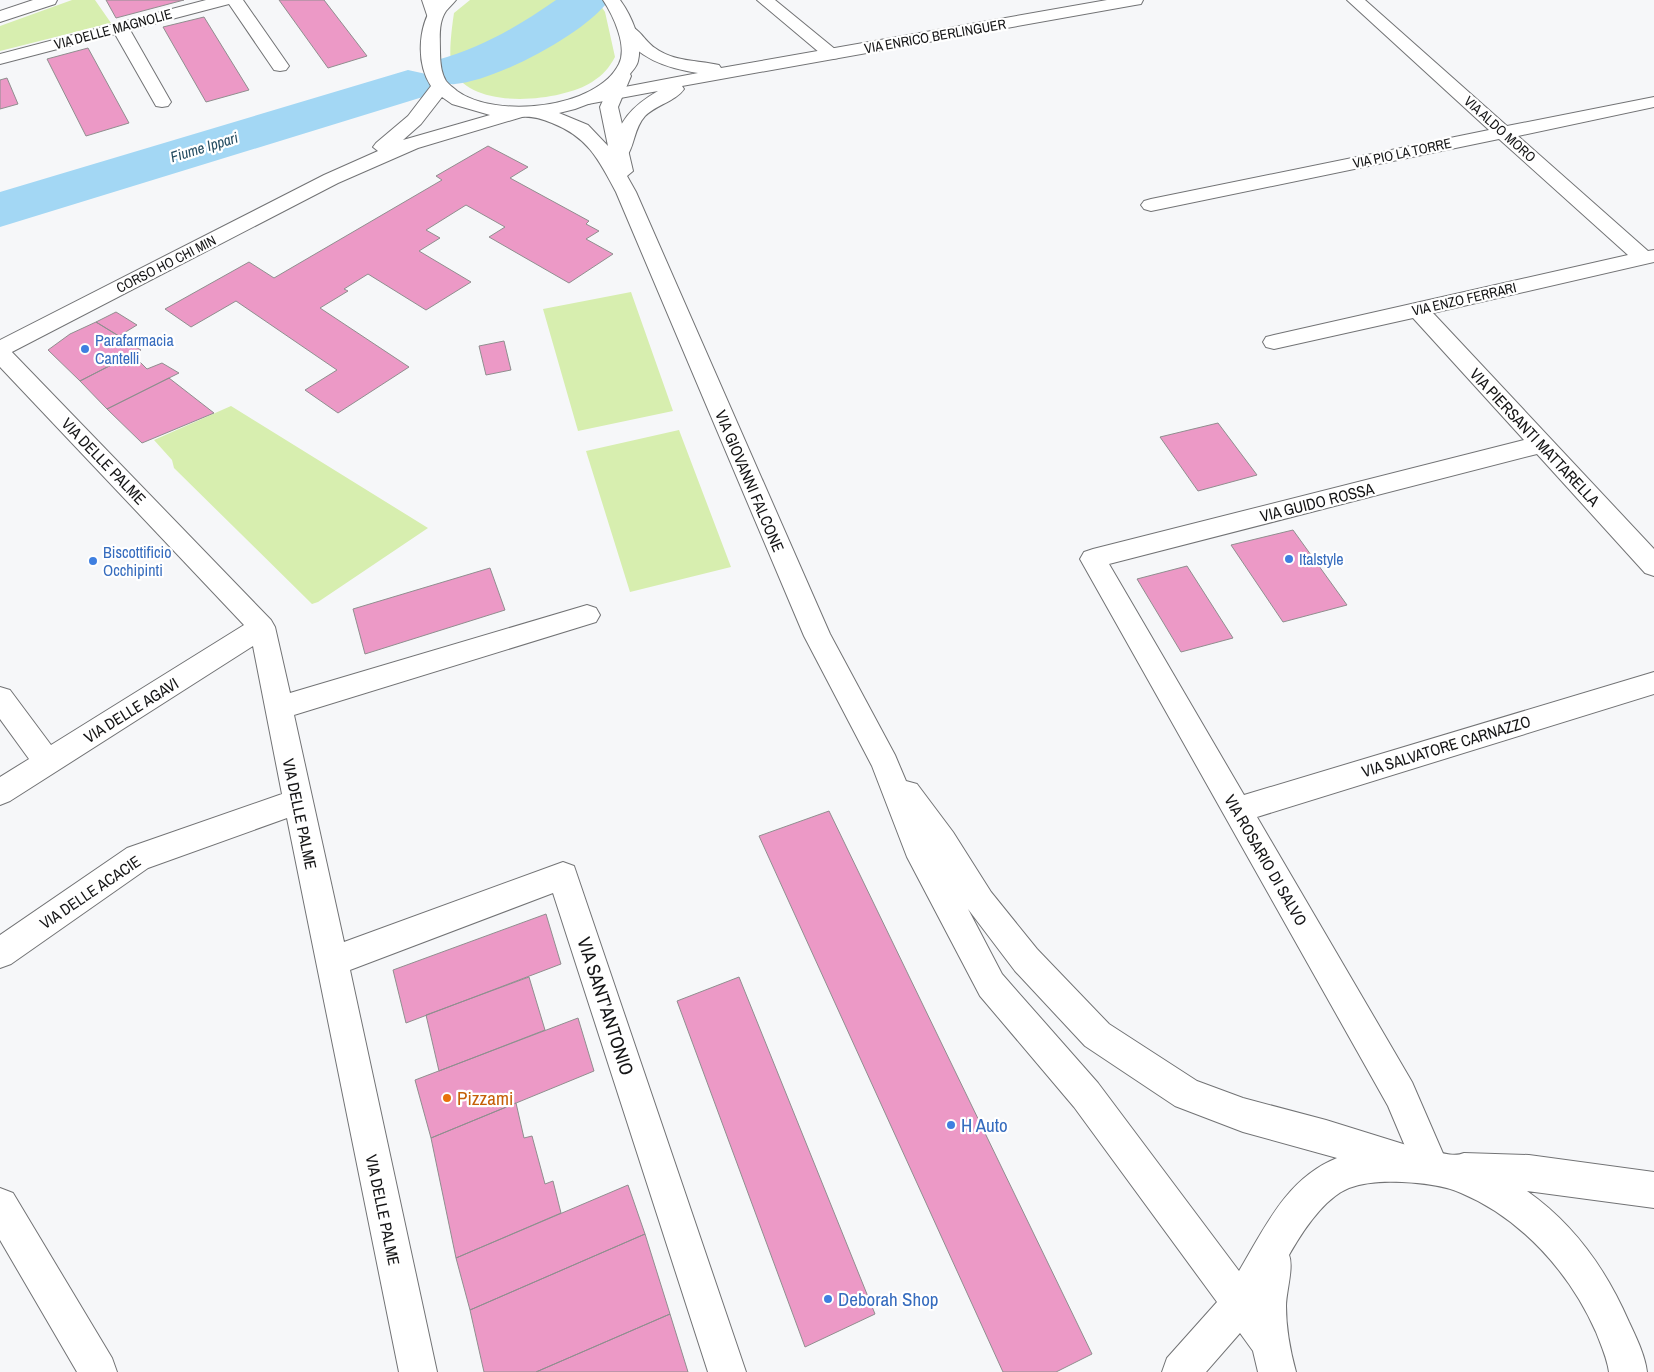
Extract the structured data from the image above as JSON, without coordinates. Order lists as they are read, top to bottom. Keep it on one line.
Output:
{"streets":{"street":["VIA DELLE MAGNOLIE","VIA ENRICO BERLINGUER","VIA ALDO MORO","VIA PIO LA TORRE","CORSO HO CHI MIN","VIA ENZO FERRARI","VIA PIERSANTI MATTARELLA","VIA DELLE PALME","VIA GIOVANNI FALCONE","VIA GUIDO ROSSA","VIA DELLE AGAVI","VIA SALVATORE CARNAZZO","VIA ROSARIO DI SALVO","VIA DELLE ACACIE","VIA SANT'ANTONIO"]},"crossings":[["VIA ALDO MORO","VIA PIO LA TORRE"],["VIA ALDO MORO","VIA ENZO FERRARI"],["CORSO HO CHI MIN","VIA DELLE PALME"],["VIA ENZO FERRARI","VIA PIERSANTI MATTARELLA"],["VIA PIERSANTI MATTARELLA","VIA GUIDO ROSSA"],["VIA DELLE PALME","VIA DELLE AGAVI"],["VIA DELLE PALME","VIA DELLE ACACIE"],["VIA DELLE PALME","VIA SANT'ANTONIO"],["VIA GUIDO ROSSA","VIA ROSARIO DI SALVO"],["VIA SALVATORE CARNAZZO","VIA ROSARIO DI SALVO"]],"water":["Fiume Ippari"],"places":["Parafarmacia Cantelli","Italstyle","Biscottificio Occhipinti","Pizzami","H Auto","Deborah Shop"]}
